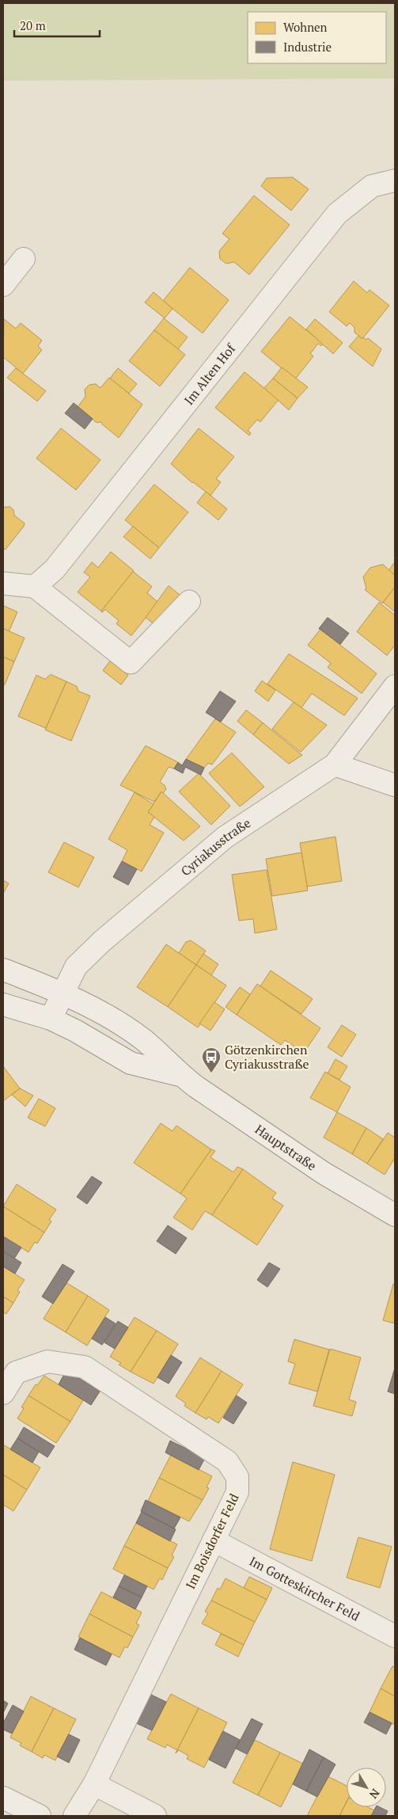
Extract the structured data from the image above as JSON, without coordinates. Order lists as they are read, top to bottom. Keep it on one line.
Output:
{"streets":{"street":["Im Alten Hof","Cyriakusstraße","Hauptstraße","Im Boisdorfer Feld","Im Gotteskircher Feld"]},"crossings":[["Cyriakusstraße","Hauptstraße"],["Im Boisdorfer Feld","Im Gotteskircher Feld"]],"places":{"bus stop":["Götzenkirchen Cyriakusstraße"]},"legend":["Wohnen","Industrie"],"scale_bar":"20 m","north":"bottom right"}
